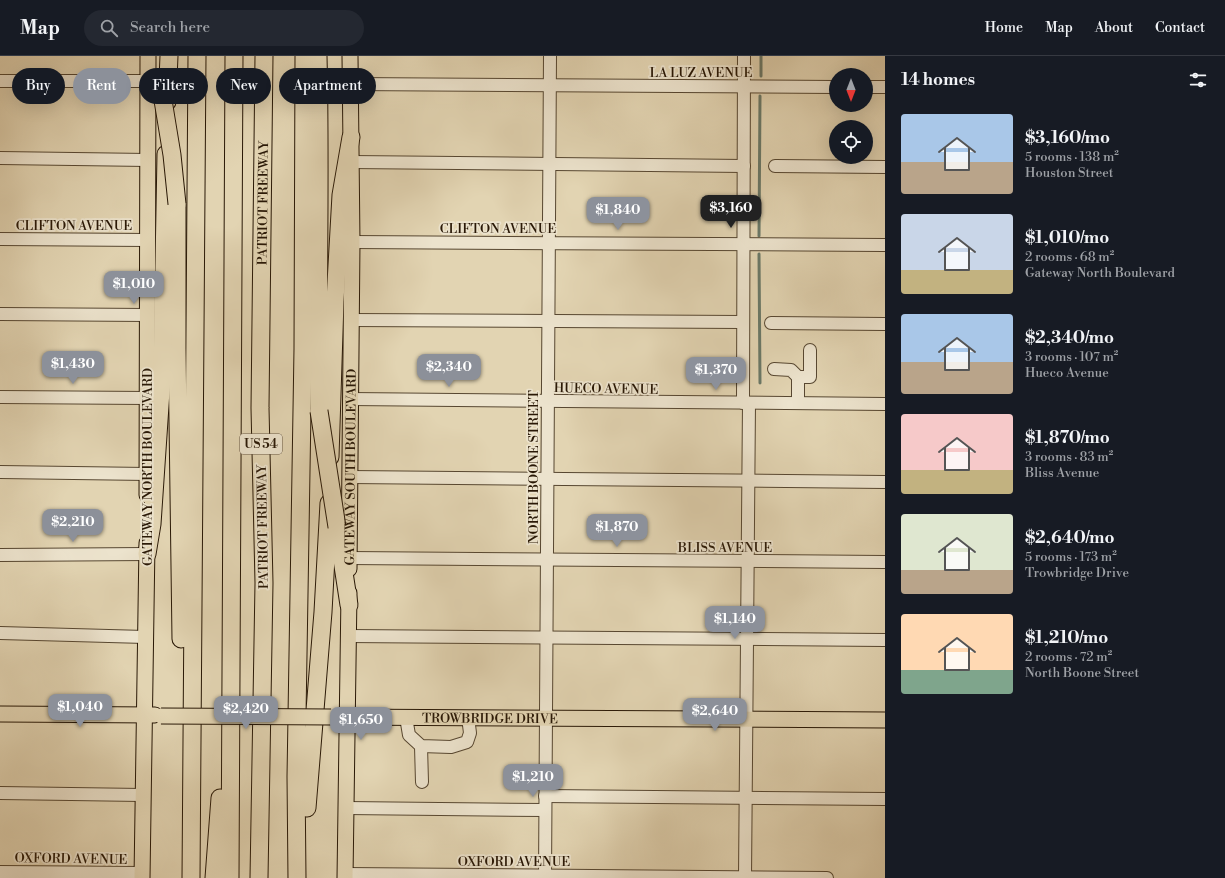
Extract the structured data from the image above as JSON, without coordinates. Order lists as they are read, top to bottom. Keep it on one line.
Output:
{"streets":{"highway":["PATRIOT FREEWAY","US 54"],"main road":["GATEWAY NORTH BOULEVARD","GATEWAY SOUTH BOULEVARD","TROWBRIDGE DRIVE"],"street":["LA LUZ AVENUE","CLIFTON AVENUE","HUECO AVENUE","NORTH BOONE STREET","BLISS AVENUE","OXFORD AVENUE"]},"crossings":[["LA LUZ AVENUE","NORTH BOONE STREET"],["CLIFTON AVENUE","GATEWAY NORTH BOULEVARD"],["CLIFTON AVENUE","GATEWAY SOUTH BOULEVARD"],["CLIFTON AVENUE","NORTH BOONE STREET"],["HUECO AVENUE","GATEWAY SOUTH BOULEVARD"],["HUECO AVENUE","NORTH BOONE STREET"],["GATEWAY NORTH BOULEVARD","TROWBRIDGE DRIVE"],["GATEWAY NORTH BOULEVARD","OXFORD AVENUE"],["GATEWAY SOUTH BOULEVARD","BLISS AVENUE"],["GATEWAY SOUTH BOULEVARD","TROWBRIDGE DRIVE"],["GATEWAY SOUTH BOULEVARD","OXFORD AVENUE"],["NORTH BOONE STREET","BLISS AVENUE"],["NORTH BOONE STREET","TROWBRIDGE DRIVE"],["NORTH BOONE STREET","OXFORD AVENUE"]],"north":"bottom","page":{"header":"Map","search":"Search here","nav":["Home","Map","About","Contact"],"heading":"14 homes","chip":["Buy","Rent","Filters","New","Apartment"],"list":[{"name":"$3,160/mo","note":"5 rooms · 138 m² · Houston Street"},{"name":"$1,010/mo","note":"2 rooms · 68 m² · Gateway North Boulevard"},{"name":"$2,340/mo","note":"3 rooms · 107 m² · Hueco Avenue"},{"name":"$1,870/mo","note":"3 rooms · 83 m² · Bliss Avenue"},{"name":"$2,640/mo","note":"5 rooms · 173 m² · Trowbridge Drive"},{"name":"$1,210/mo","note":"2 rooms · 72 m² · North Boone Street"}],"price":["$3,160","$1,840","$1,010","$1,430","$2,340","$1,370","$2,210","$1,870","$1,140","$1,040","$2,420","$2,640","$1,650","$1,210"]}}
